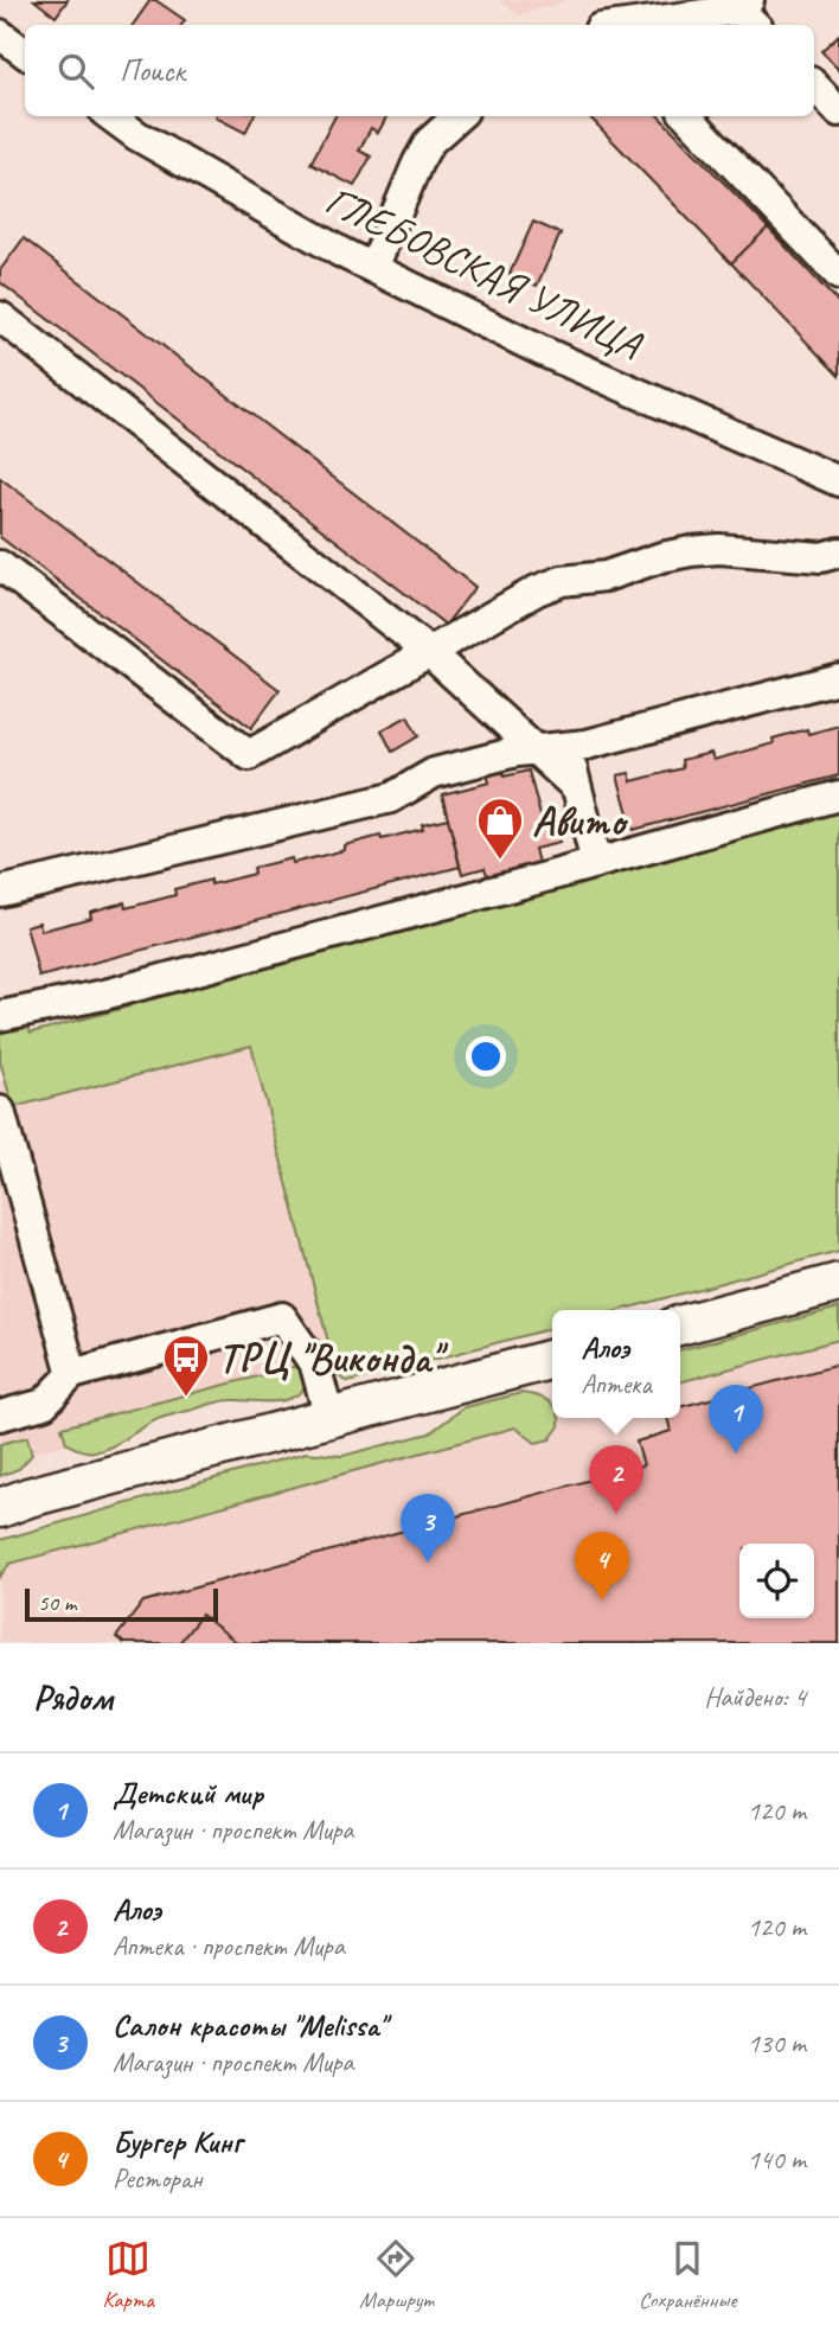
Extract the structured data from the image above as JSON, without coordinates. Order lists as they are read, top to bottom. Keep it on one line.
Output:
{"streets":{"street":["ГЛЕБОВСКАЯ УЛИЦА"]},"places":{"shop":["Авито"],"bus stop":["ТРЦ \"Виконда\""]},"scale_bar":"50 m","page":{"search":"Поиск","popup":["Алоэ","Аптека"],"pins":["1","2","3","4"],"scale":"50 m","heading":["Рядом","Найдено: 4"],"list":[{"mark":"1","name":"Детский мир","note":"Магазин · проспект Мира","value":"120 m"},{"mark":"2","name":"Алоэ","note":"Аптека · проспект Мира","value":"120 m"},{"mark":"3","name":"Салон красоты \"Melissa\"","note":"Магазин · проспект Мира","value":"130 m"},{"mark":"4","name":"Бургер Кинг","note":"Ресторан","value":"140 m"}],"nav":["Карта","Маршрут","Сохранённые"]}}
